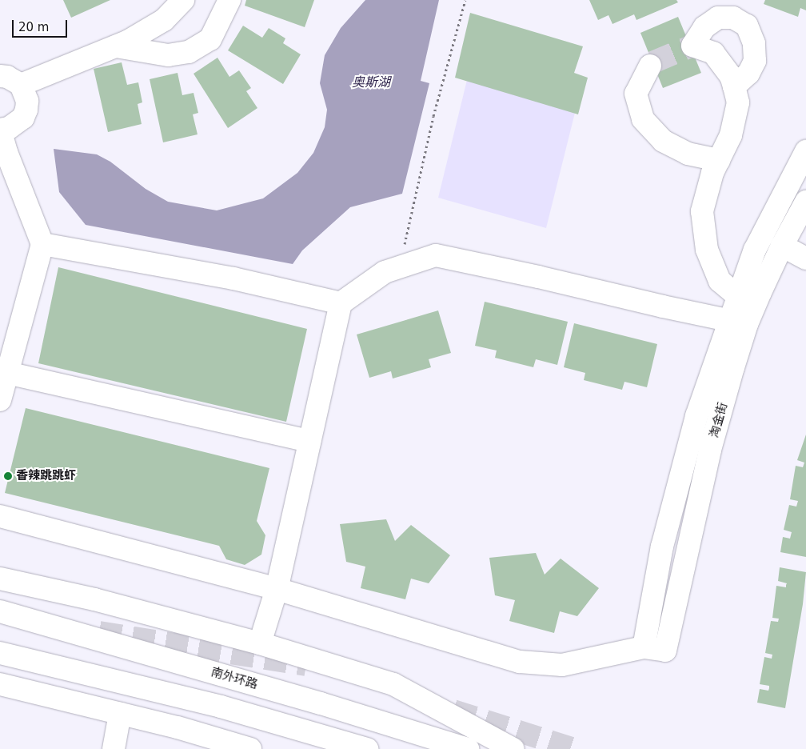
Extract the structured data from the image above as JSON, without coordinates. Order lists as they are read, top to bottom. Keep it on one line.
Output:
{"streets":{"main road":["淘金街","南外环路"]},"water":["奥斯湖"],"places":["香辣跳跳虾"],"scale_bar":"20 m"}
